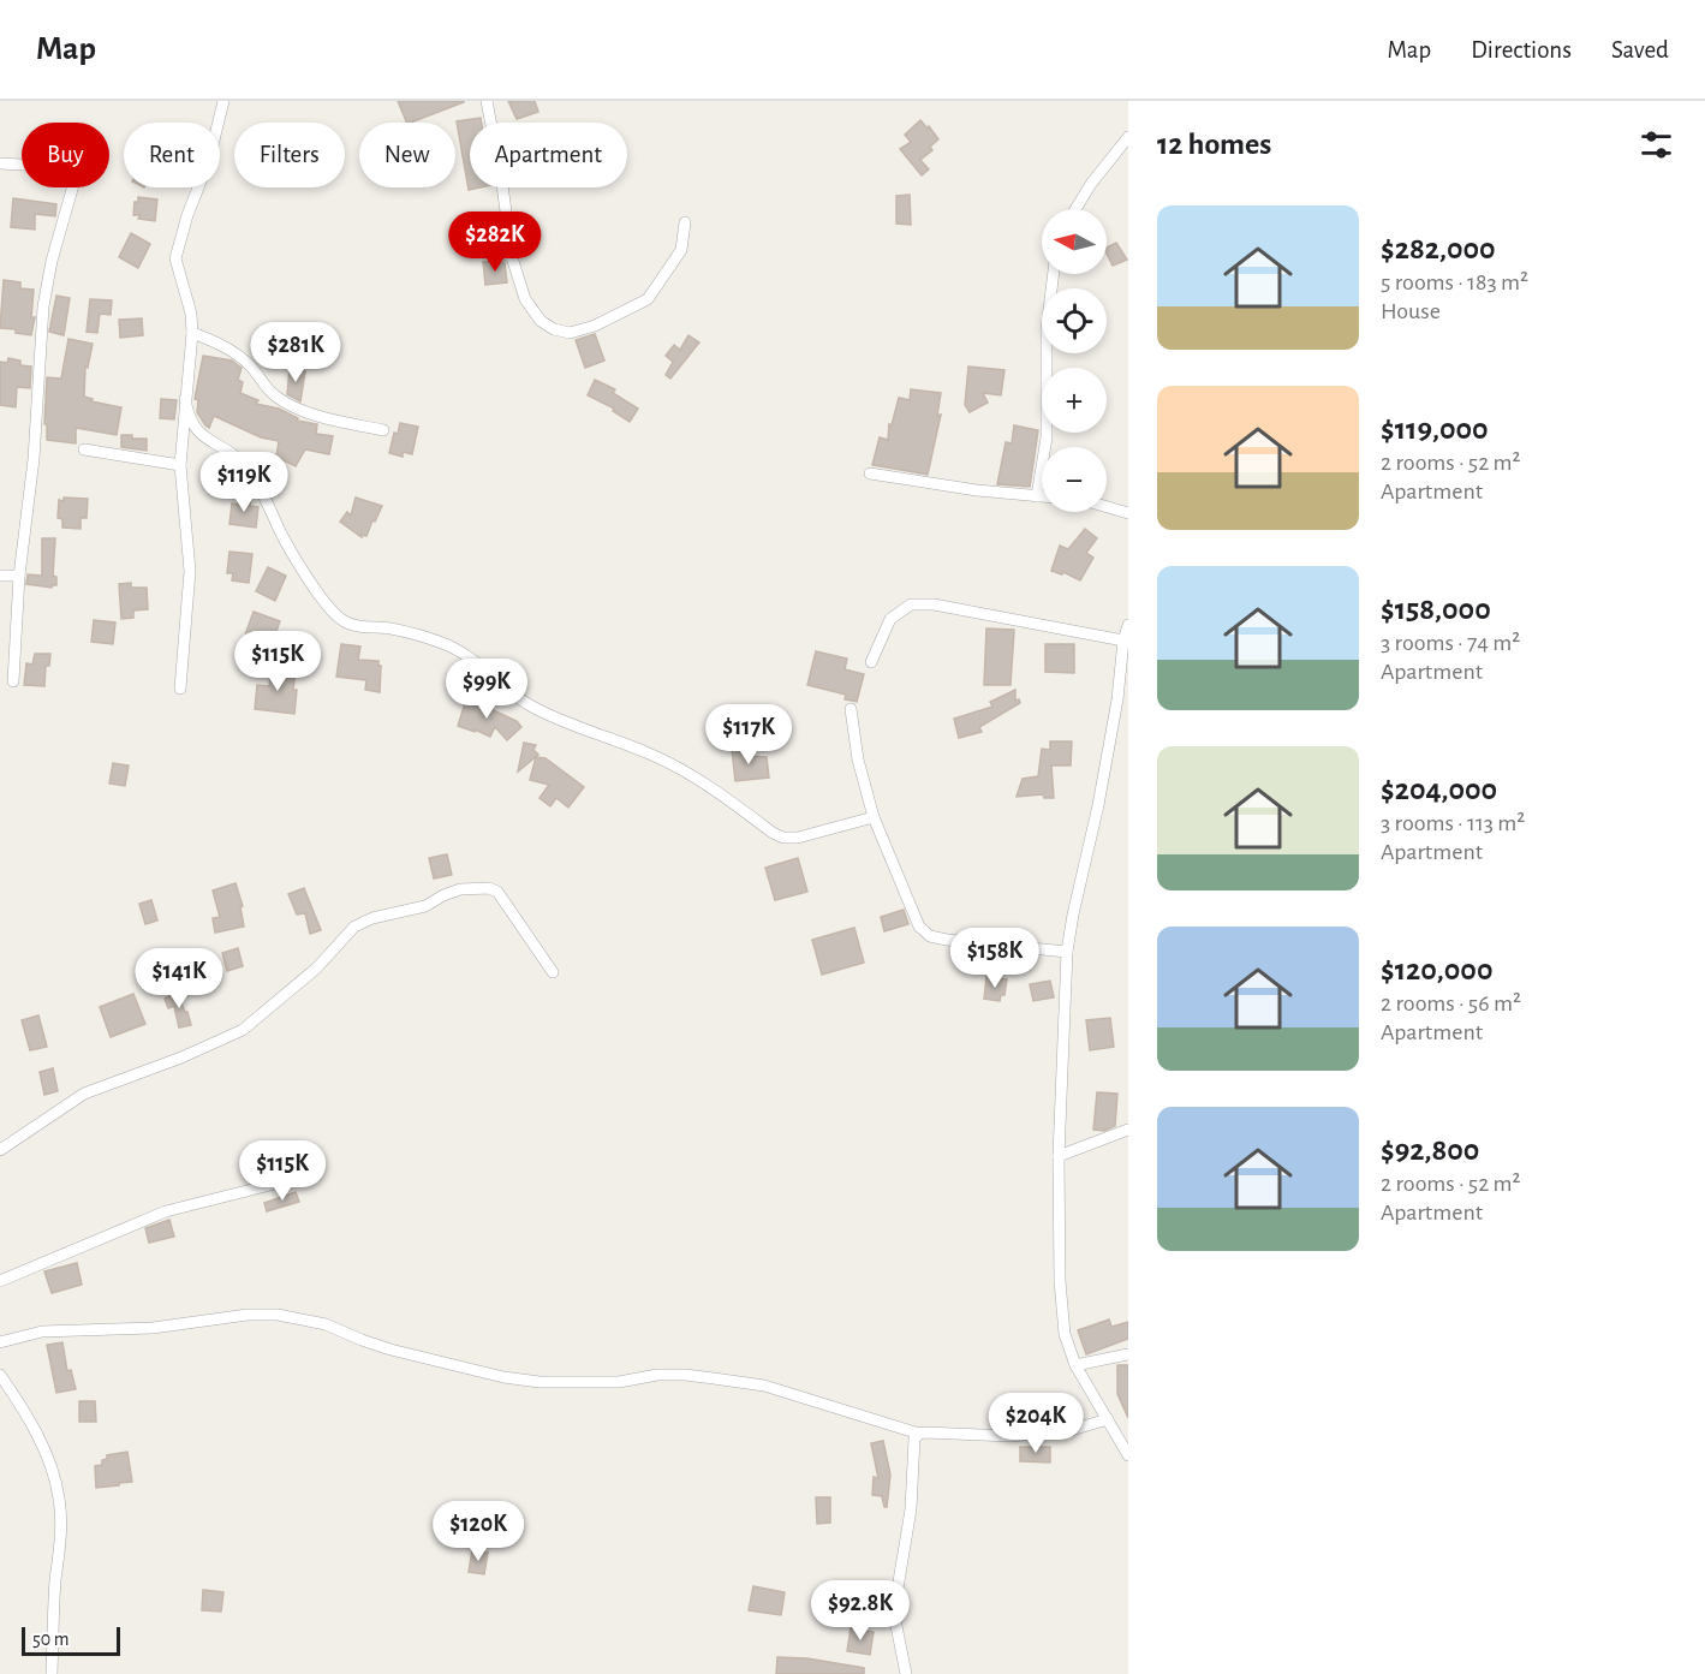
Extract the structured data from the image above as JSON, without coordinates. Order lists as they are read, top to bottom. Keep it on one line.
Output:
{"scale_bar":"50 m","north":"left","page":{"header":"Map","nav":["Map","Directions","Saved"],"heading":"12 homes","chip":["Buy","Rent","Filters","New","Apartment"],"list":[{"name":"$282,000","note":"5 rooms · 183 m² · House"},{"name":"$119,000","note":"2 rooms · 52 m² · Apartment"},{"name":"$158,000","note":"3 rooms · 74 m² · Apartment"},{"name":"$204,000","note":"3 rooms · 113 m² · Apartment"},{"name":"$120,000","note":"2 rooms · 56 m² · Apartment"},{"name":"$92,800","note":"2 rooms · 52 m² · Apartment"}],"map_buttons":["+","−"],"price":["$282K","$281K","$119K","$115K","$99K","$117K","$158K","$141K","$115K","$204K","$120K","$92.8K"],"scale":"50 m"}}
